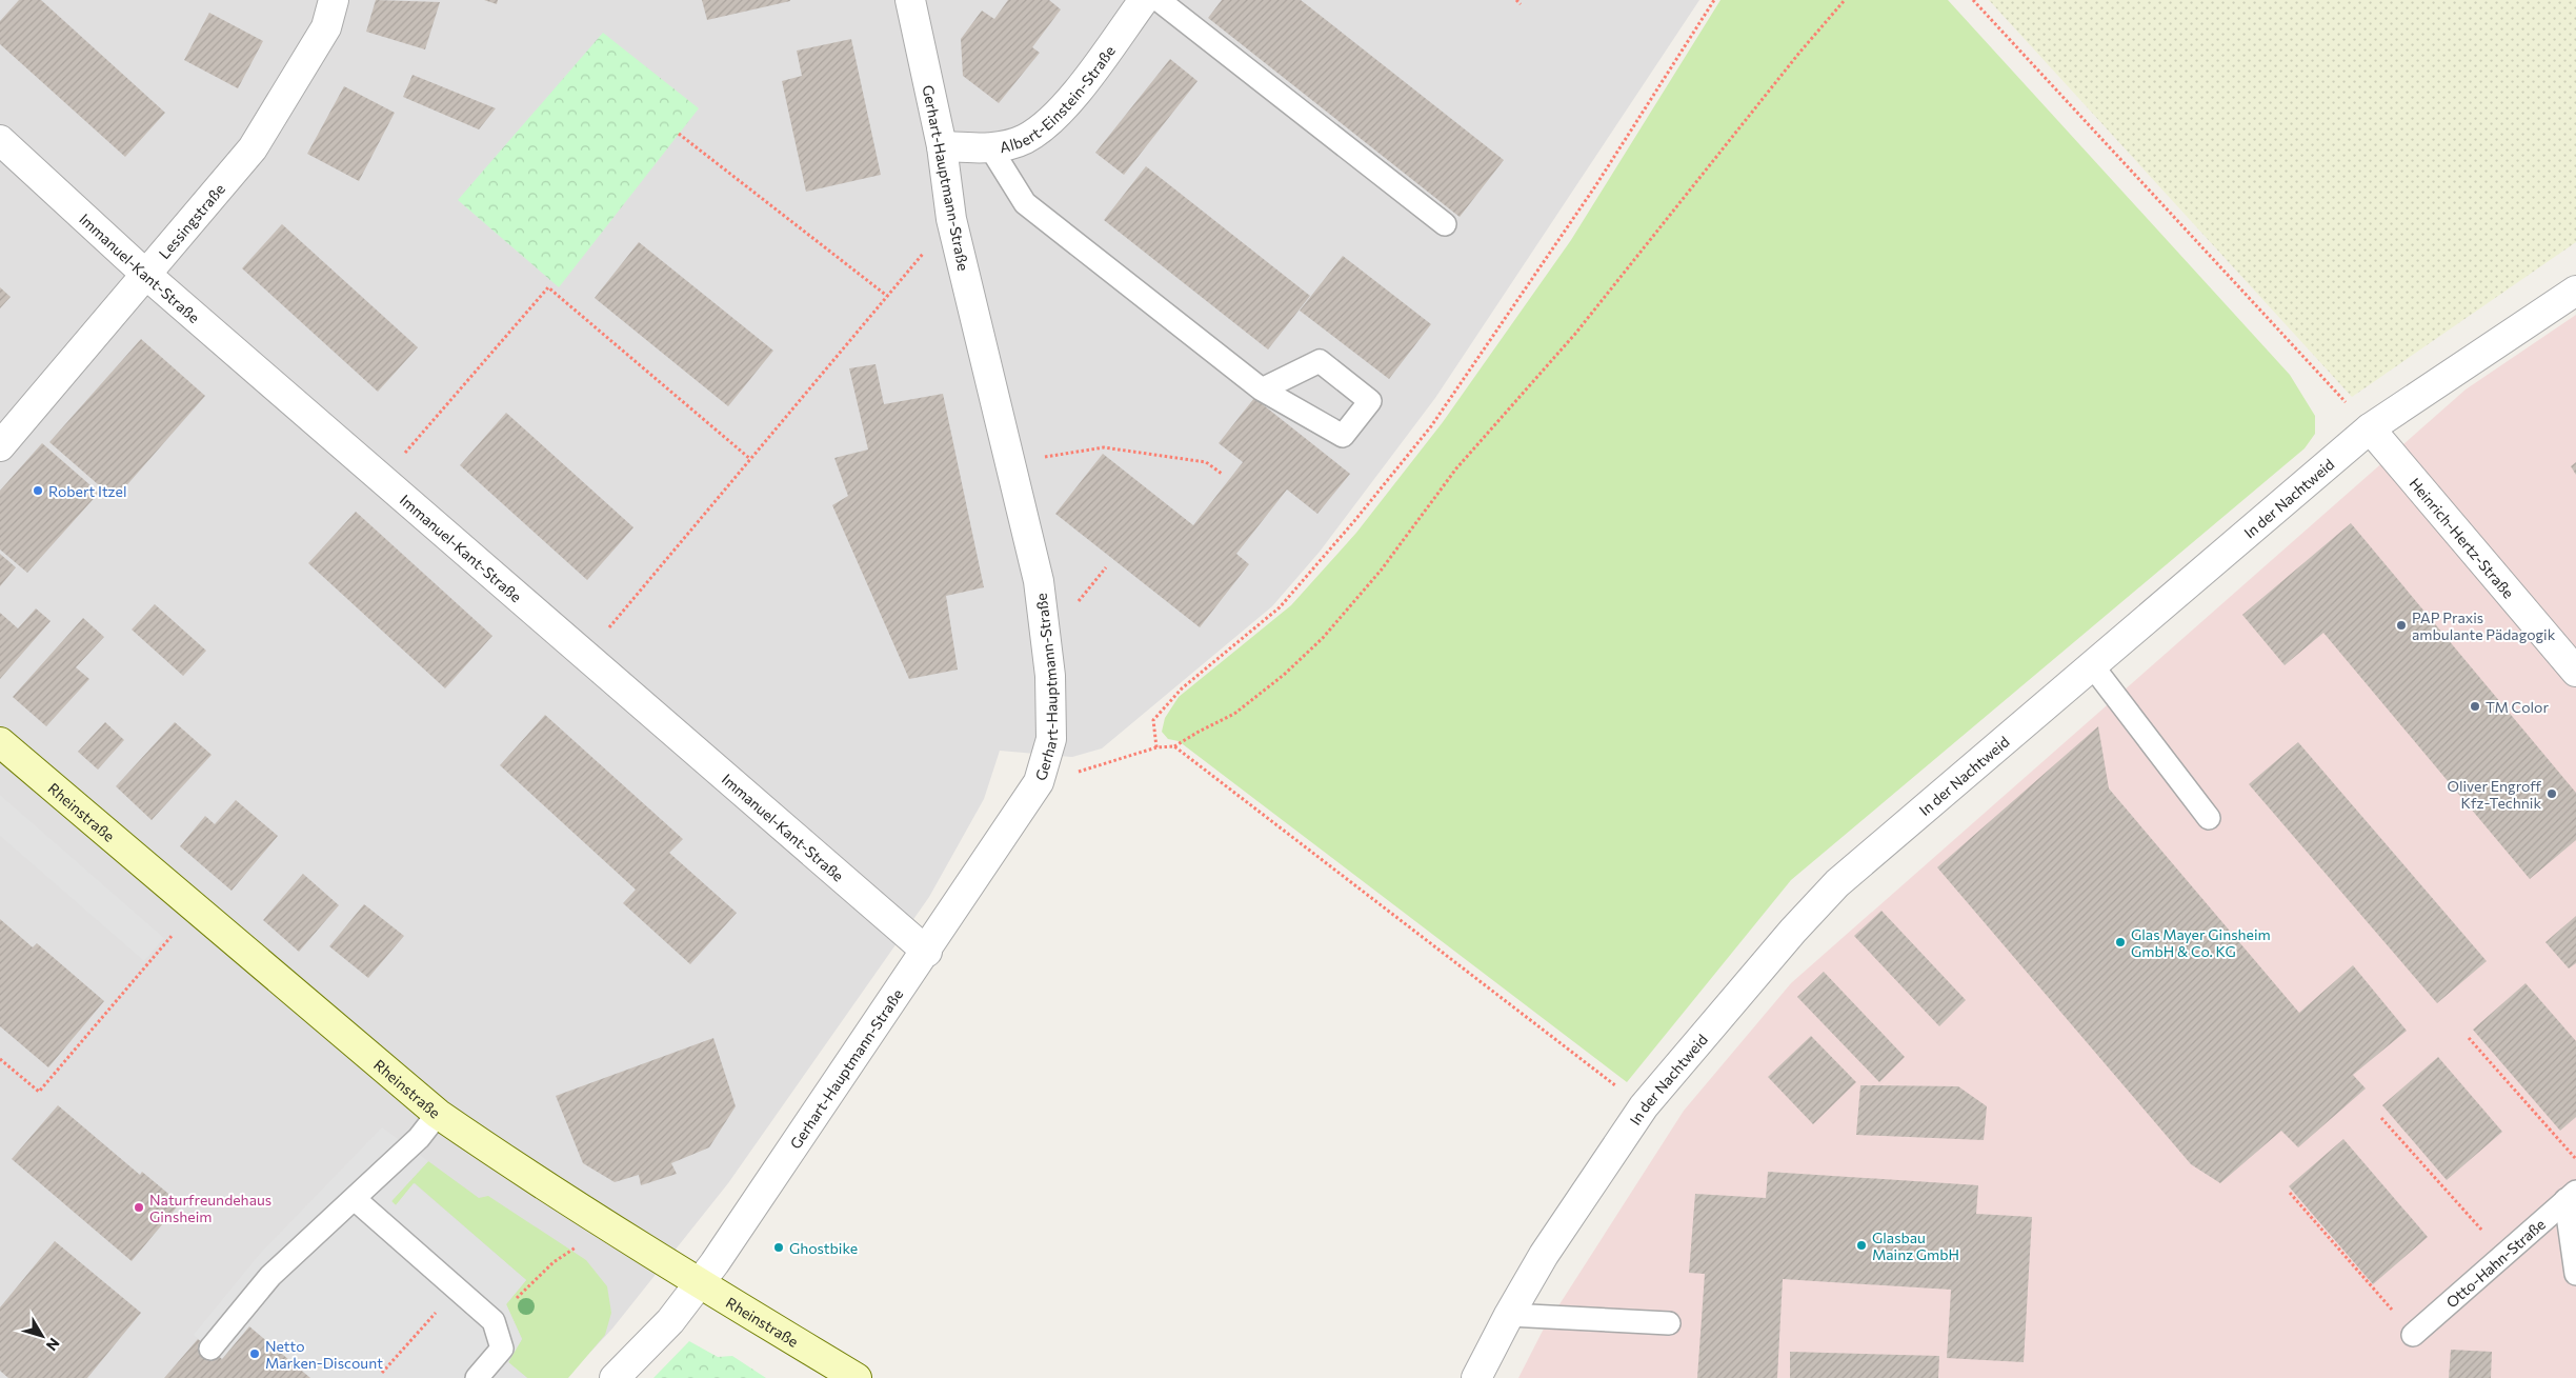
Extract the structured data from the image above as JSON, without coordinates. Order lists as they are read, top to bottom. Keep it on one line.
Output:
{"streets":{"main road":["Rheinstraße"],"street":["Albert-Einstein-Straße","Gerhart-Hauptmann-Straße","Lessingstraße","Immanuel-Kant-Straße","In der Nachtweid","Heinrich-Hertz-Straße"],"lane":["Otto-Hahn-Straße"]},"crossings":[["Albert-Einstein-Straße","Gerhart-Hauptmann-Straße"],["Gerhart-Hauptmann-Straße","Immanuel-Kant-Straße"],["Gerhart-Hauptmann-Straße","Rheinstraße"],["Lessingstraße","Immanuel-Kant-Straße"],["In der Nachtweid","Heinrich-Hertz-Straße"]],"places":["Robert Itzel","PAP Praxis ambulante Pädagogik","TM Color","Oliver Engroff Kfz-Technik","Glas Mayer Ginsheim GmbH & Co. KG","Naturfreundehaus Ginsheim","Glasbau Mainz GmbH","Ghostbike","Netto Marken-Discount"],"north":"bottom right"}
